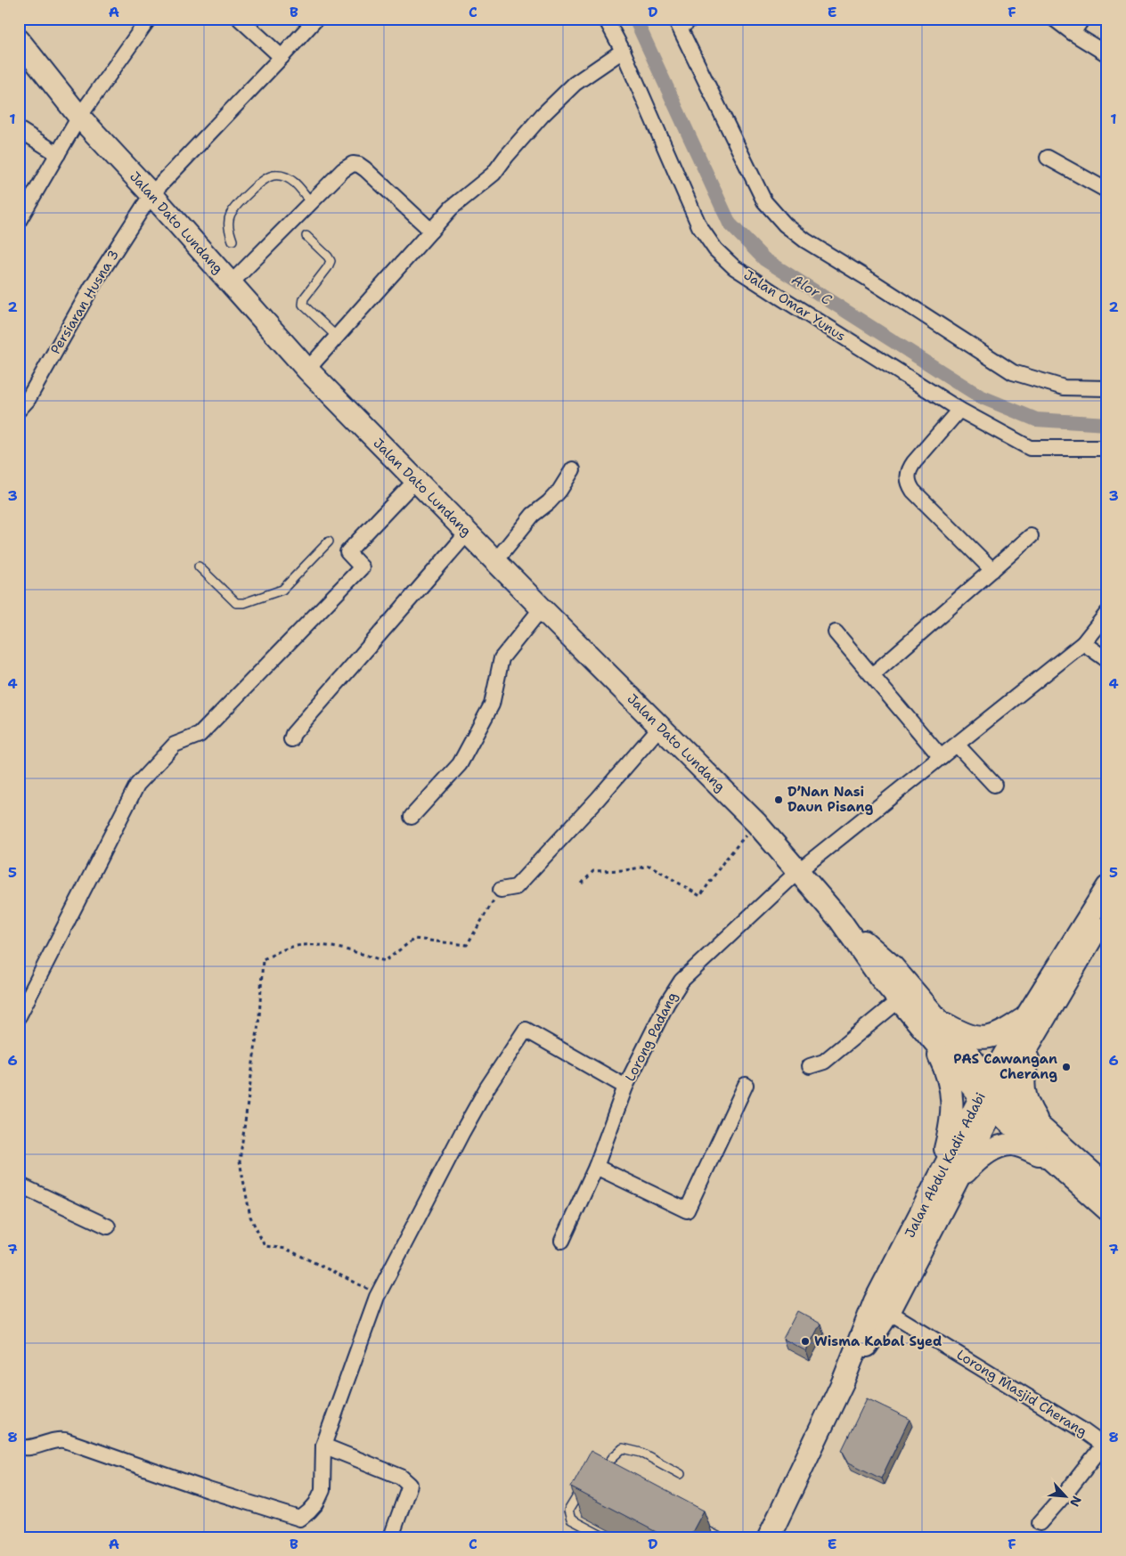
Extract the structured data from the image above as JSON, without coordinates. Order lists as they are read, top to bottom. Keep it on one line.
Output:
{"streets":{"main road":["Jalan Dato Lundang","Jalan Abdul Kadir Adabi"],"street":["Persiaran Husna 3","Jalan Omar Yunus","Lorong Padang","Lorong Masjid Cherang"]},"crossings":[["Jalan Dato Lundang","Persiaran Husna 3"],["Jalan Dato Lundang","Lorong Padang"],["Jalan Dato Lundang","Jalan Abdul Kadir Adabi"],["Jalan Abdul Kadir Adabi","Lorong Masjid Cherang"]],"water":["Alor C"],"places":["D’Nan Nasi Daun Pisang","PAS Cawangan Cherang","Wisma Kabal Syed"],"north":"bottom right","grid":{"columns":["A","B","C","D","E","F"],"rows":["1","2","3","4","5","6","7","8"]}}
